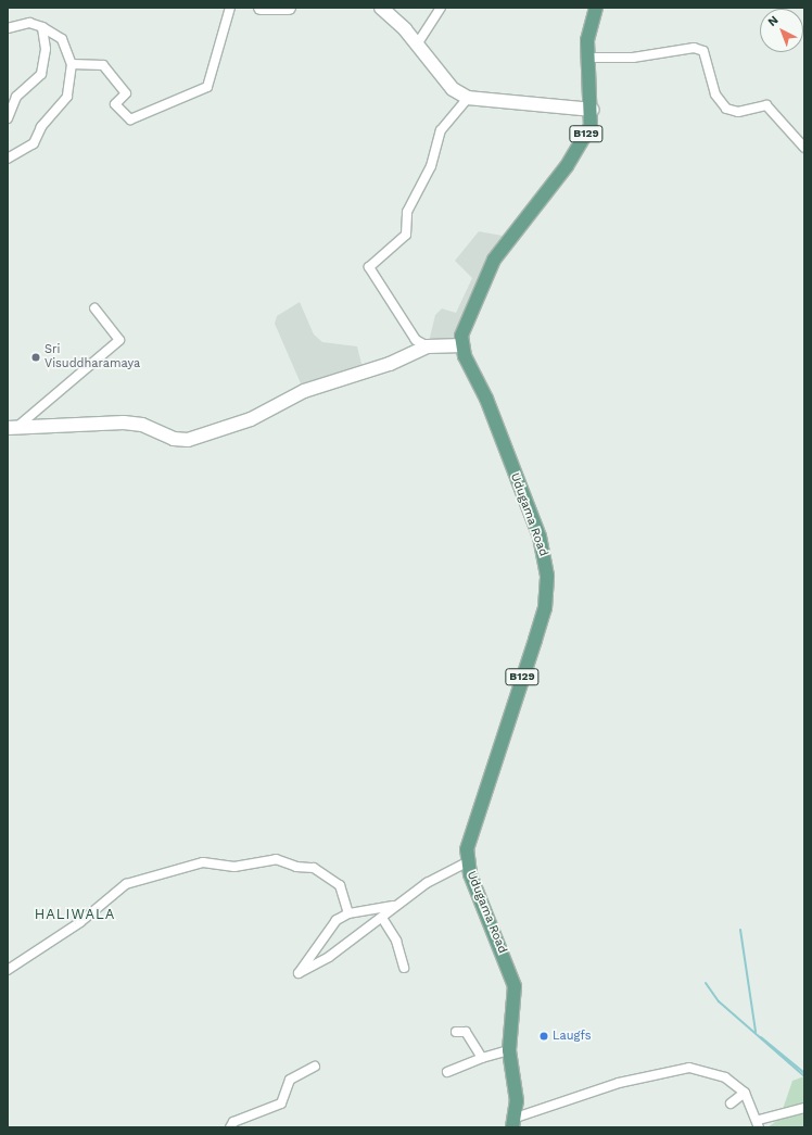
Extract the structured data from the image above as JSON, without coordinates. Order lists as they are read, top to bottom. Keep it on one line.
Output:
{"streets":{"main road":["B129","Udugama Road"]},"districts":["HALIWALA"],"places":["Sri Visuddharamaya","Laugfs"],"north":"top left"}
